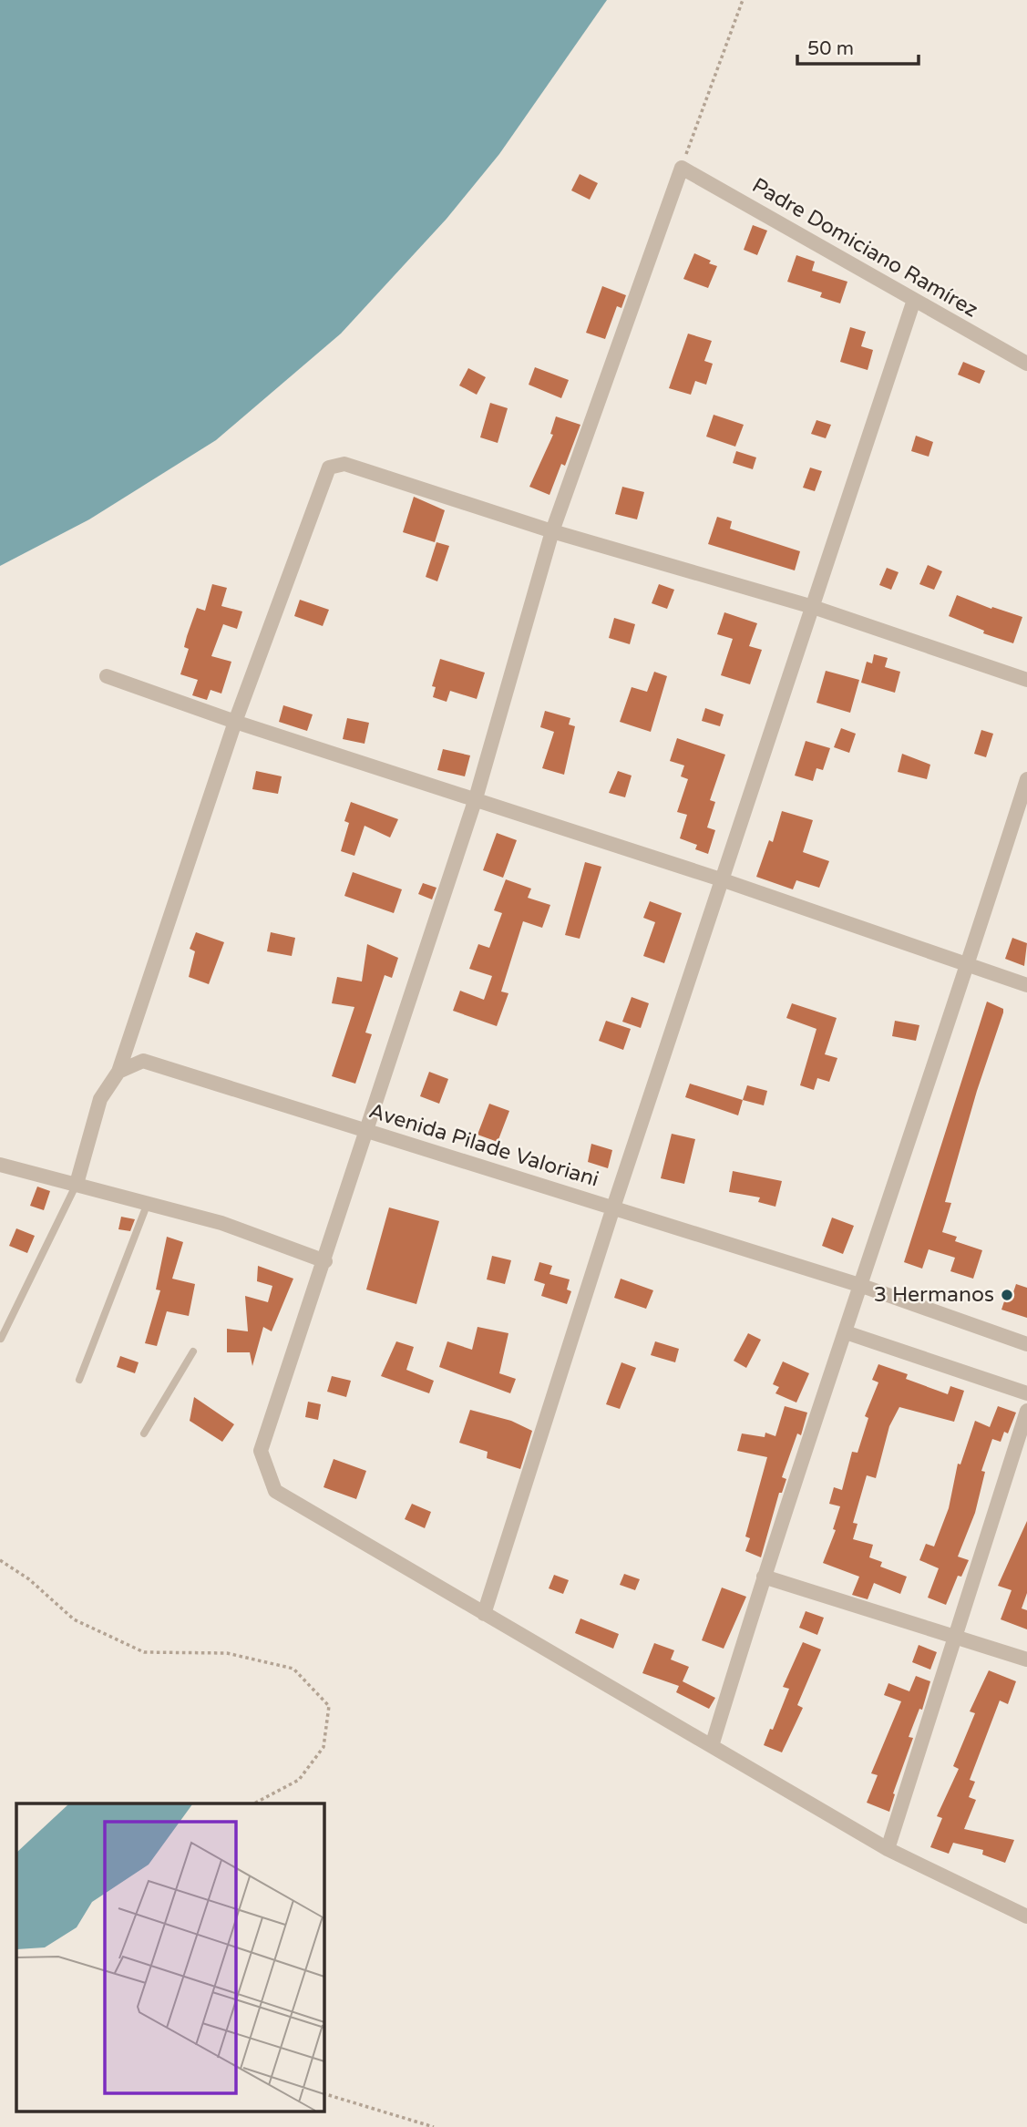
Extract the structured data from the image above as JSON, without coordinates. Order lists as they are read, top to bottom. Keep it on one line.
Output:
{"streets":{"street":["Padre Domiciano Ramírez","Avenida Pilade Valoriani"]},"places":["3 Hermanos"],"scale_bar":"50 m"}
